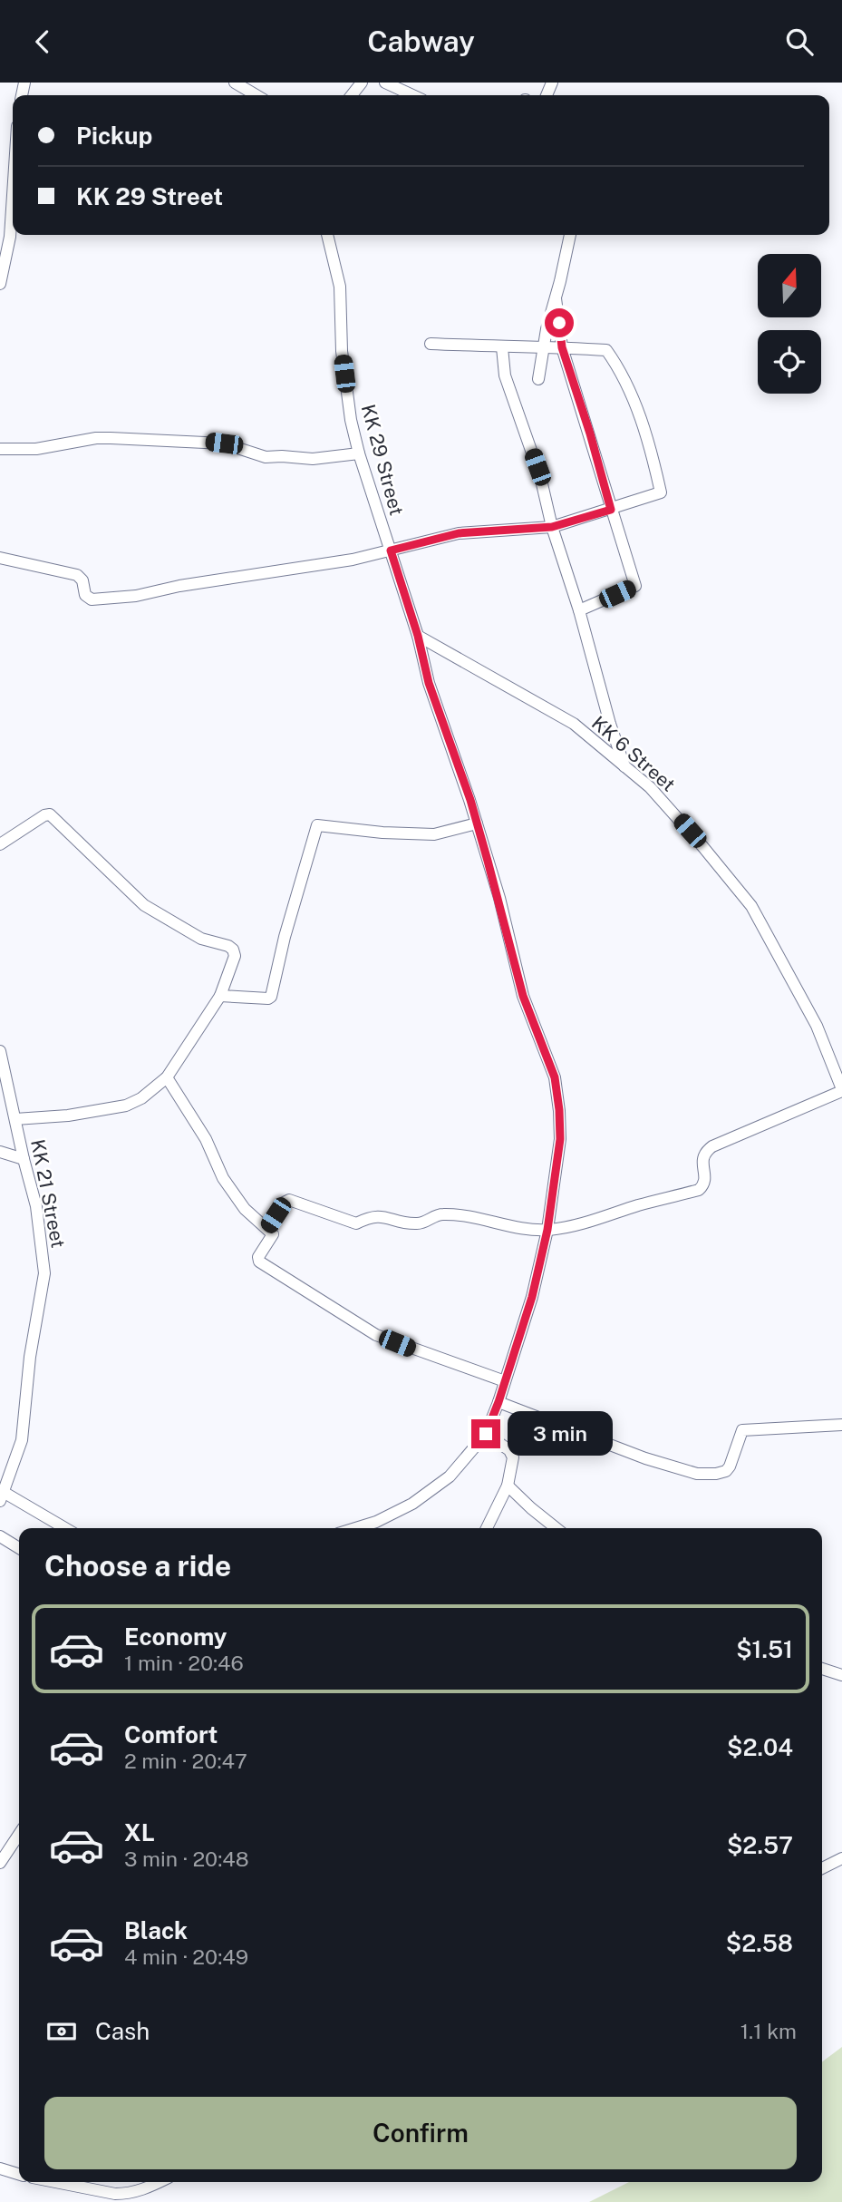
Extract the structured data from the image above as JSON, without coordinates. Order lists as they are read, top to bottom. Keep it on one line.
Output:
{"streets":{"street":["KK 29 Street","KK 6 Street","KK 21 Street"]},"crossings":[["KK 29 Street","KK 6 Street"]],"north":"top","page":{"header":"Cabway","banner":["Pickup","KK 29 Street"],"bubble":"3 min","heading":"Choose a ride","list":[{"name":"Economy","note":"1 min · 20:46","value":"$1.51"},{"name":"Comfort","note":"2 min · 20:47","value":"$2.04"},{"name":"XL","note":"3 min · 20:48","value":"$2.57"},{"name":"Black","note":"4 min · 20:49","value":"$2.58"}],"pay":["Cash","1.1 km"],"buttons":"Confirm"}}
